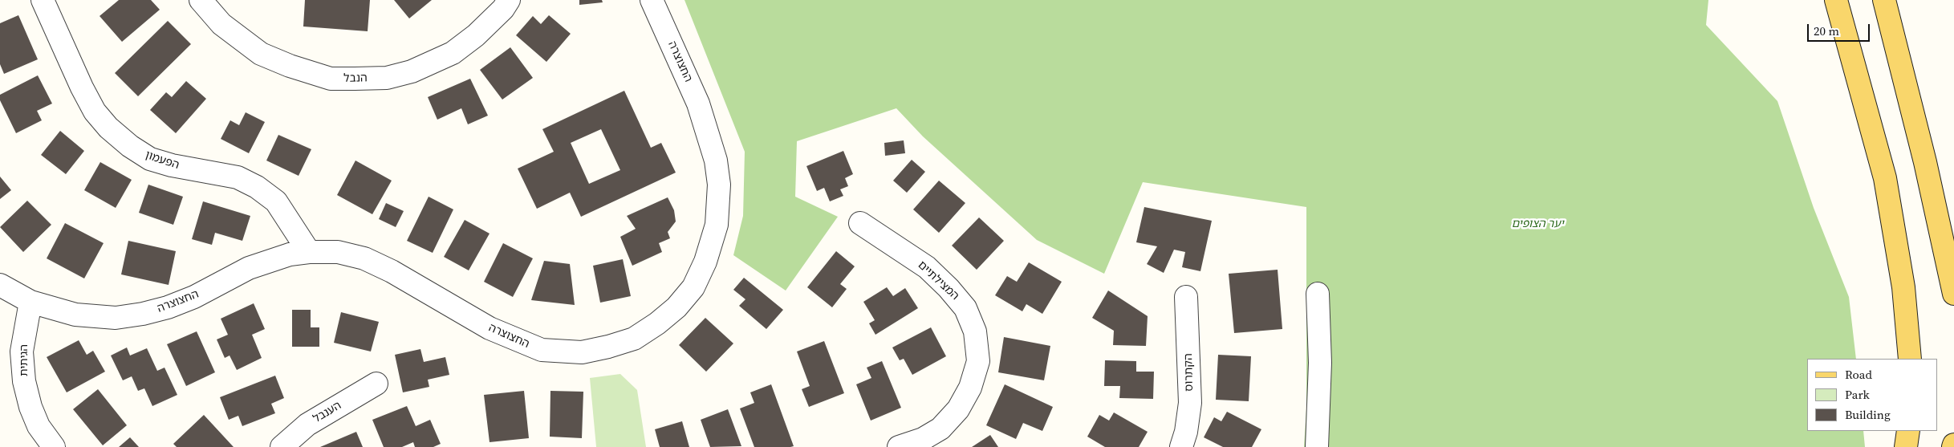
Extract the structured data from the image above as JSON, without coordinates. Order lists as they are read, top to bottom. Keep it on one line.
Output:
{"streets":{"street":["החצוצרה","הנבל","הפעמון","המצילתיים","הגיתית","הקתרוס","הענבל"]},"crossings":[["החצוצרה","הפעמון"],["החצוצרה","הגיתית"]],"parks":["יער הצופים"],"legend":["Road","Park","Building"],"scale_bar":"20 m"}
